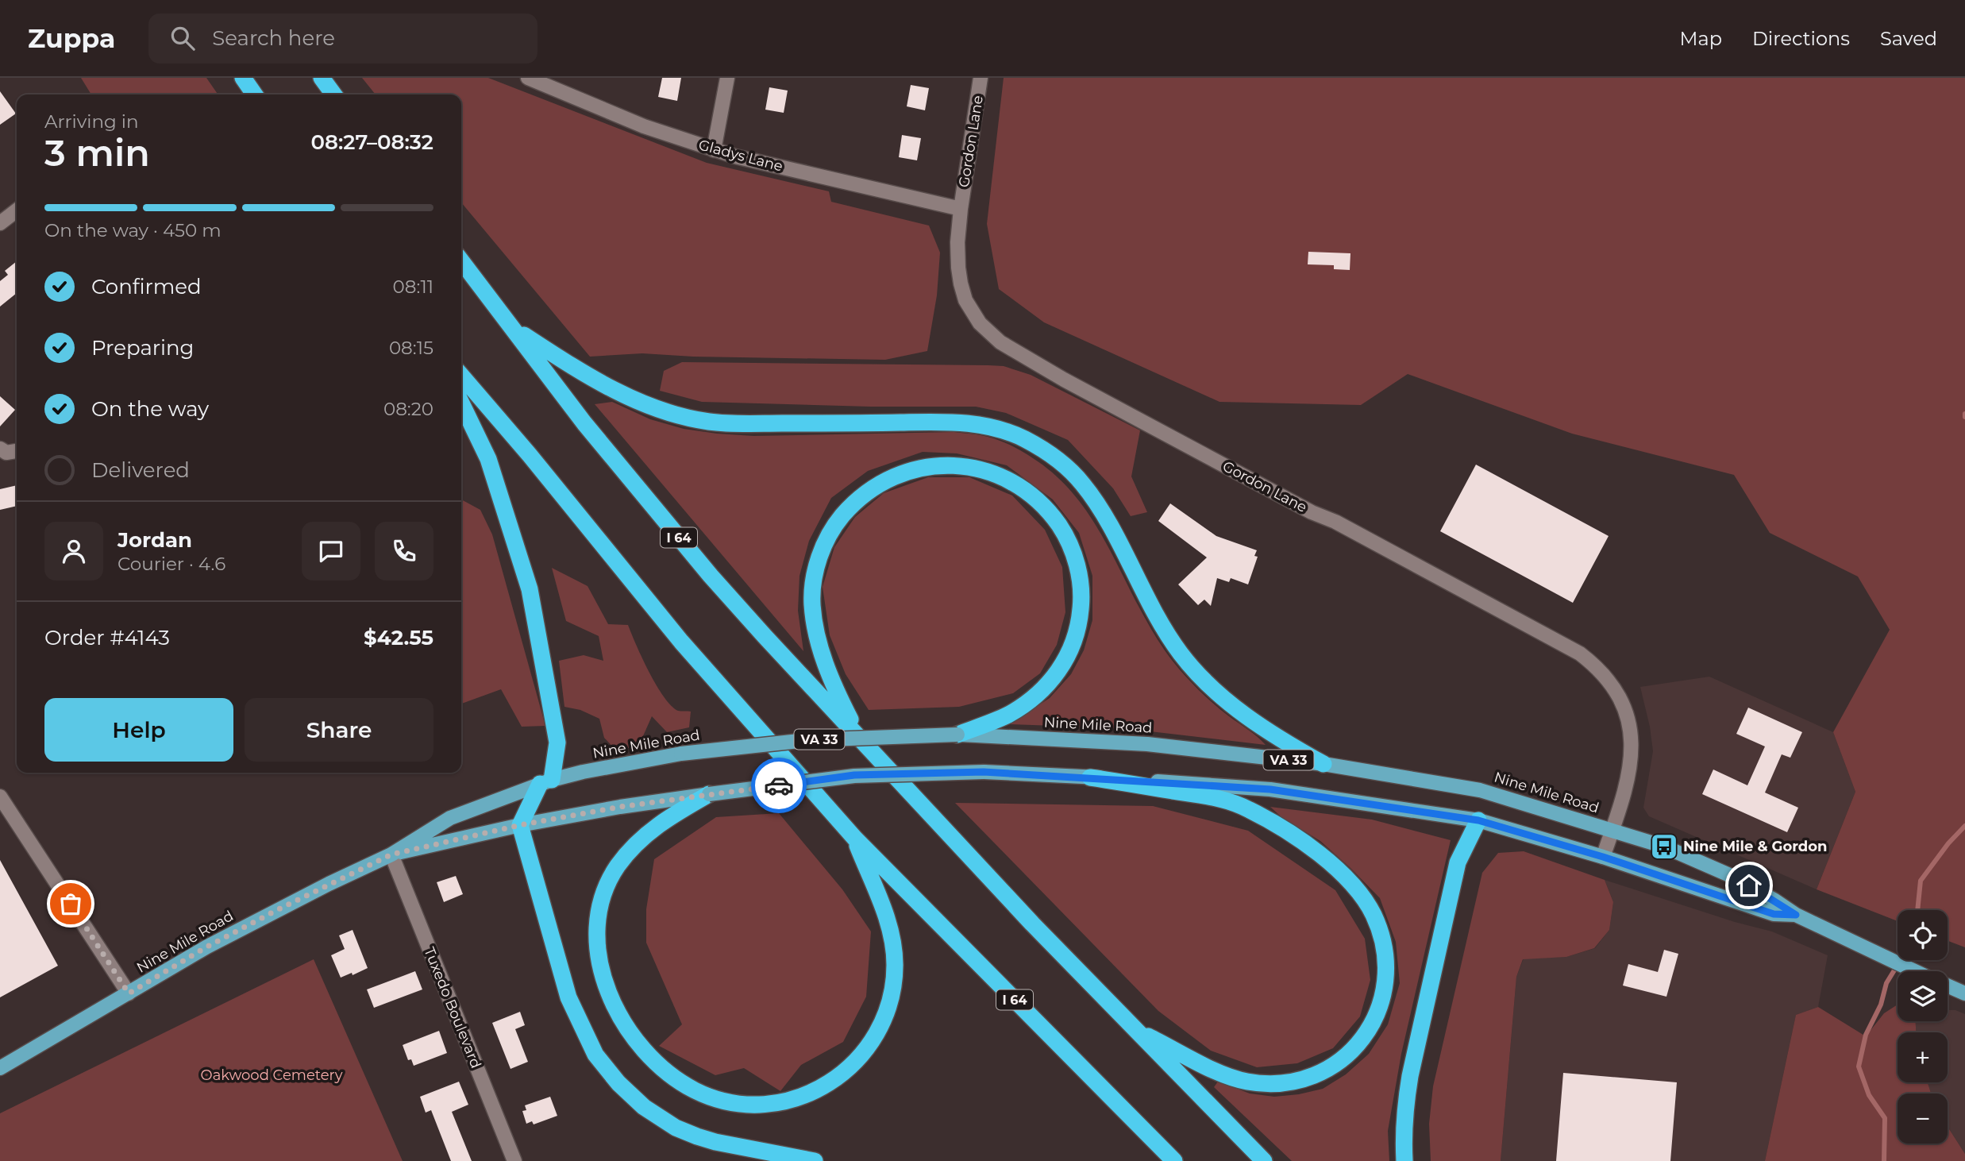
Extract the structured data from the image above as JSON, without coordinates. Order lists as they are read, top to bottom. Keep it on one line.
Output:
{"streets":{"highway":["I 64"],"main road":["Nine Mile Road","VA 33"],"street":["Gordon Lane","Gladys Lane","Tuxedo Boulevard"]},"crossings":[["Gordon Lane","Gladys Lane"],["Gordon Lane","Nine Mile Road"],["Nine Mile Road","Tuxedo Boulevard"]],"parks":["Oakwood Cemetery"],"places":{"bus stop":["Nine Mile & Gordon"]},"page":{"header":"Zuppa","search":"Search here","nav":["Map","Directions","Saved"],"heading":["3 min","Arriving in","08:27–08:32"],"panel":["Jordan","Courier · 4.6","Order #4143","$42.55"],"bar":"On the way · 450 m","list":[["Confirmed","08:11"],["Preparing","08:15"],["On the way","08:20"],"Delivered"],"buttons":["Help","Share"],"map_buttons":["+","−"]}}
